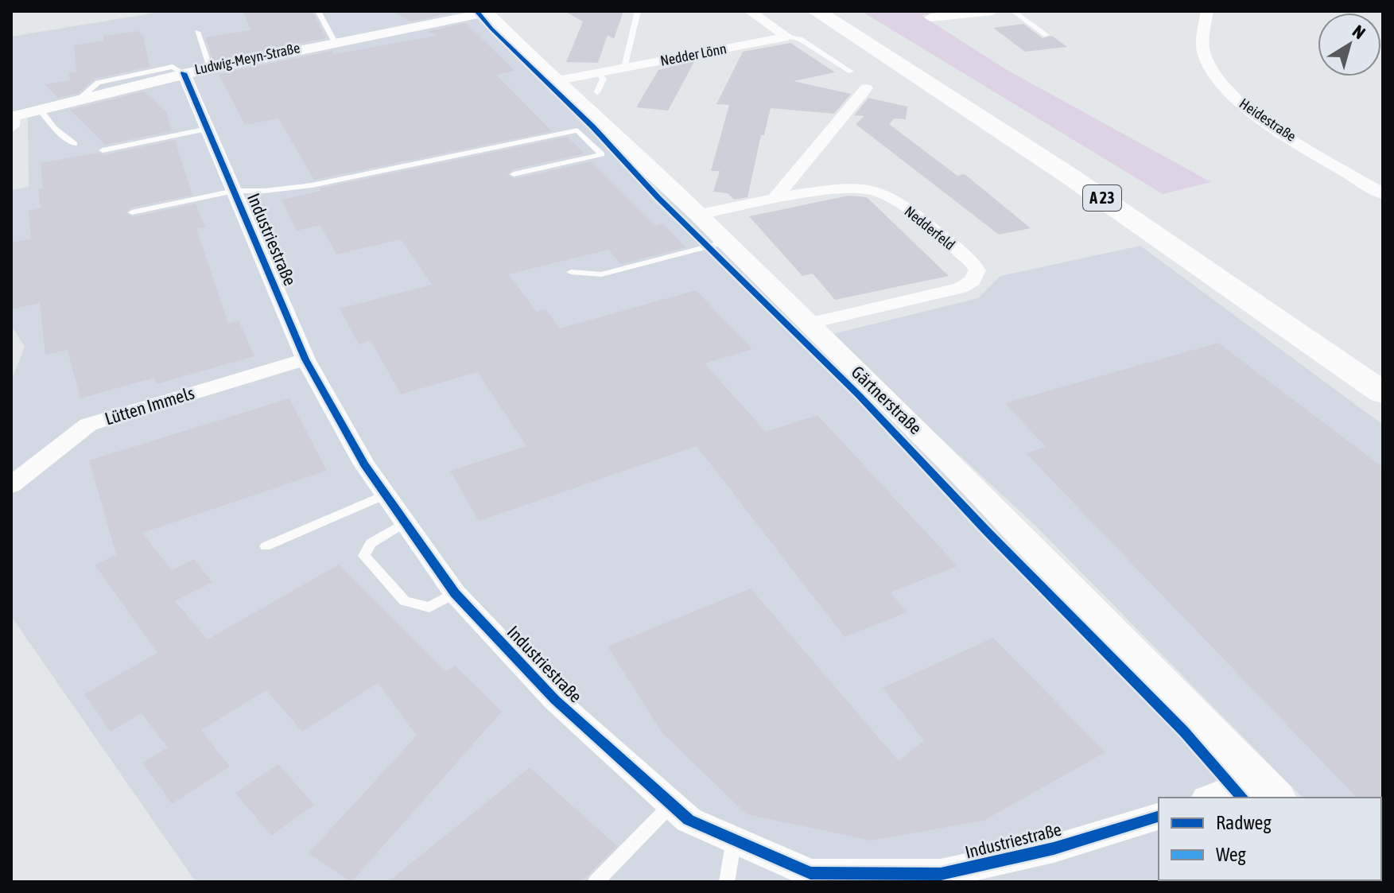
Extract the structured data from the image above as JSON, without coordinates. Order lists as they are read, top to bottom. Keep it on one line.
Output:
{"streets":{"highway":["A 23"],"street":["Nedder Lönn","Ludwig-Meyn-Straße","Heidestraße","Nedderfeld","Industriestraße","Gärtnerstraße","Lütten Immels"]},"crossings":[["Nedder Lönn","Gärtnerstraße"],["Ludwig-Meyn-Straße","Industriestraße"],["Ludwig-Meyn-Straße","Gärtnerstraße"],["Nedderfeld","Gärtnerstraße"],["Industriestraße","Lütten Immels"]],"legend":["Radweg","Weg"],"north":"top right"}
